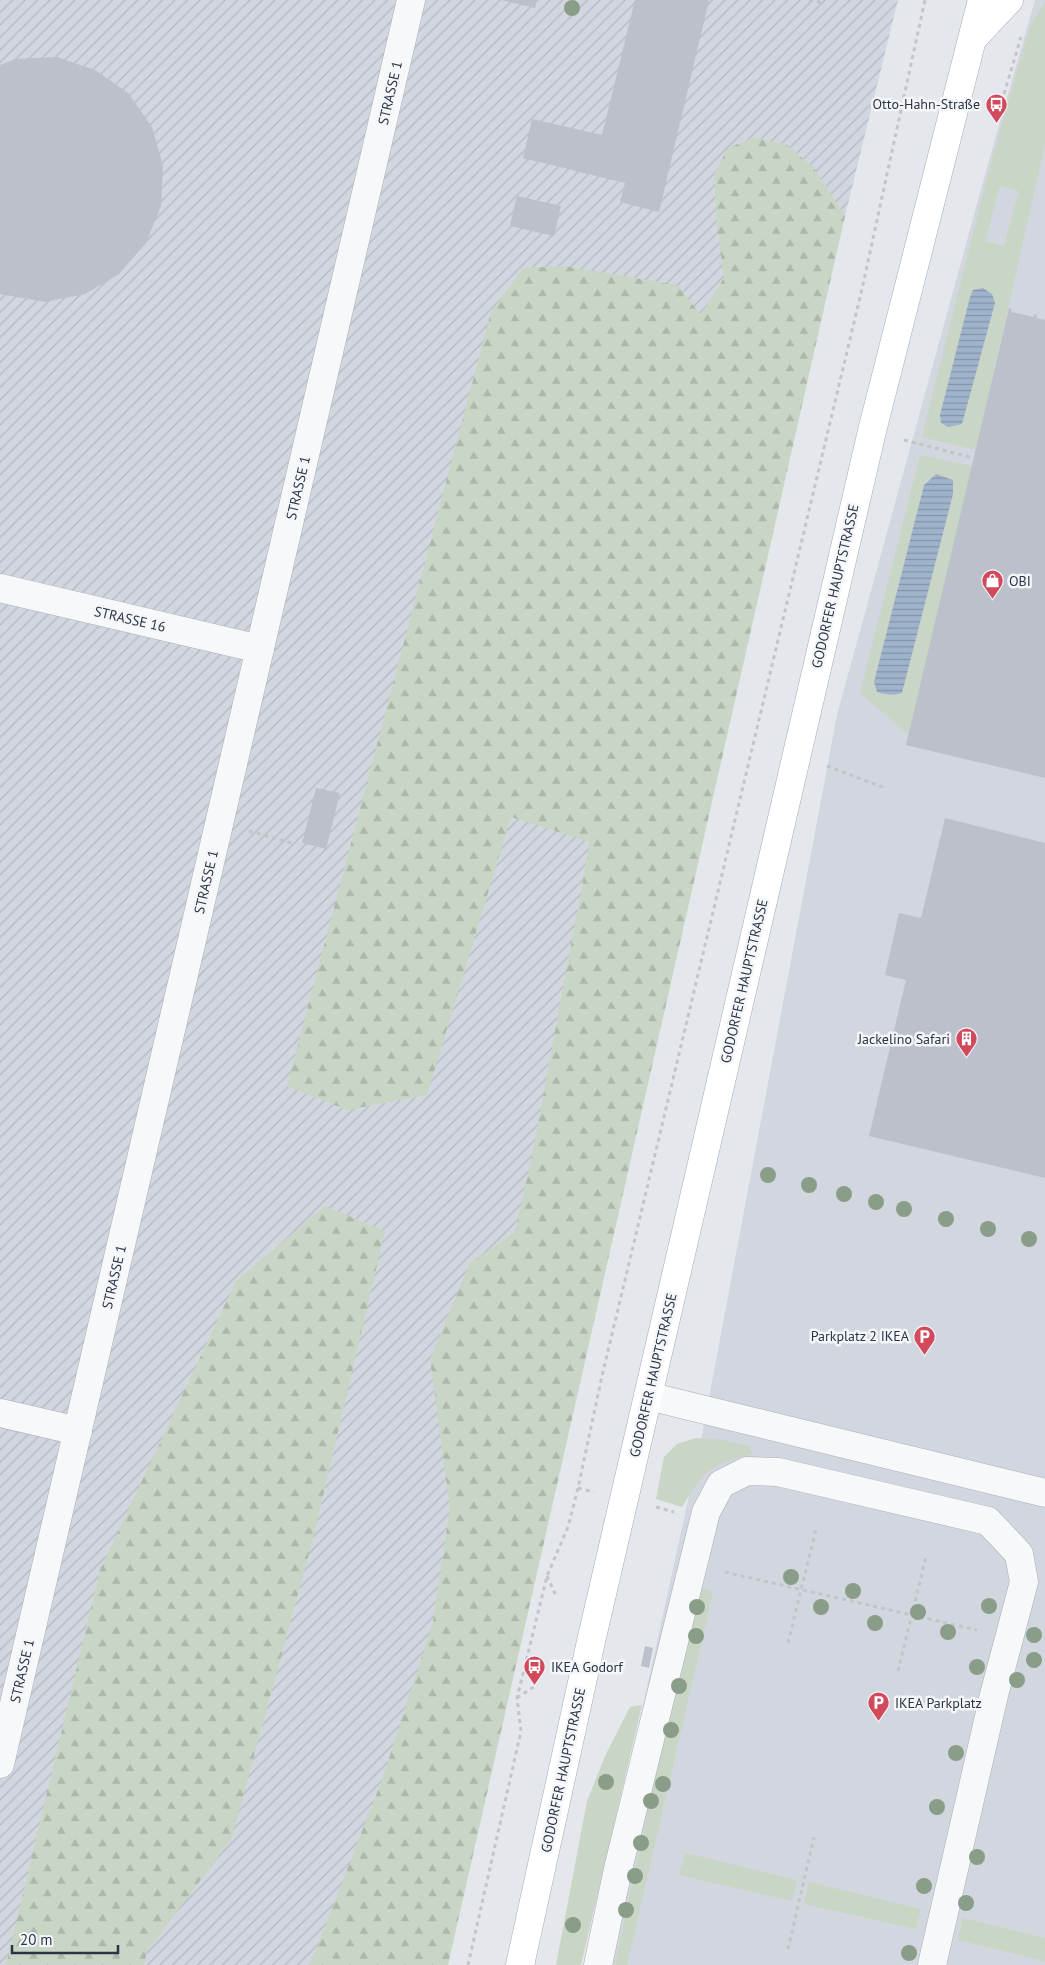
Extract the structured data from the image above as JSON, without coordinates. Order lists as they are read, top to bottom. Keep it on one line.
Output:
{"streets":{"main road":["GODORFER HAUPTSTRASSE"],"lane":["STRASSE 1","STRASSE 16"]},"crossings":[["STRASSE 1","STRASSE 16"]],"places":{"bus stop":["Otto-Hahn-Straße","IKEA Godorf"],"shop":["OBI"],"building":["Jackelino Safari"],"parking":["Parkplatz 2 IKEA","IKEA Parkplatz"]},"scale_bar":"20 m"}
